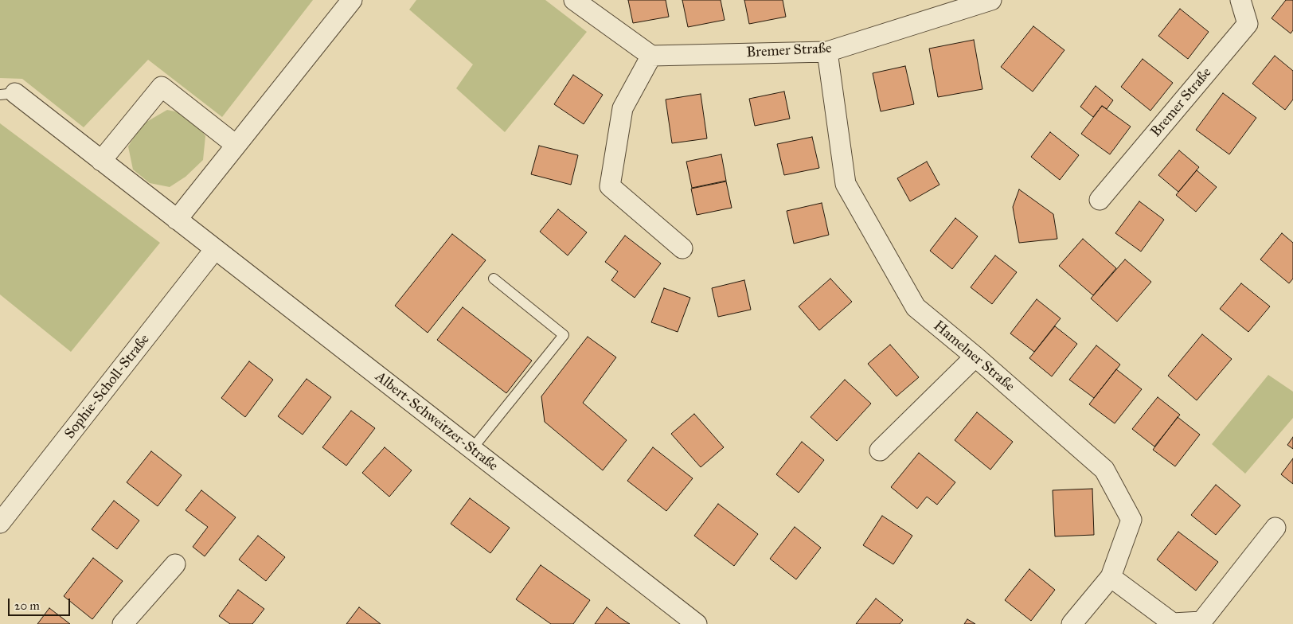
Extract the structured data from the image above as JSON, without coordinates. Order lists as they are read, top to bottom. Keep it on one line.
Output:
{"streets":{"street":["Bremer Straße","Hamelner Straße","Sophie-Scholl-Straße","Albert-Schweitzer-Straße"]},"crossings":[["Bremer Straße","Hamelner Straße"],["Sophie-Scholl-Straße","Albert-Schweitzer-Straße"]],"scale_bar":"20 m"}
